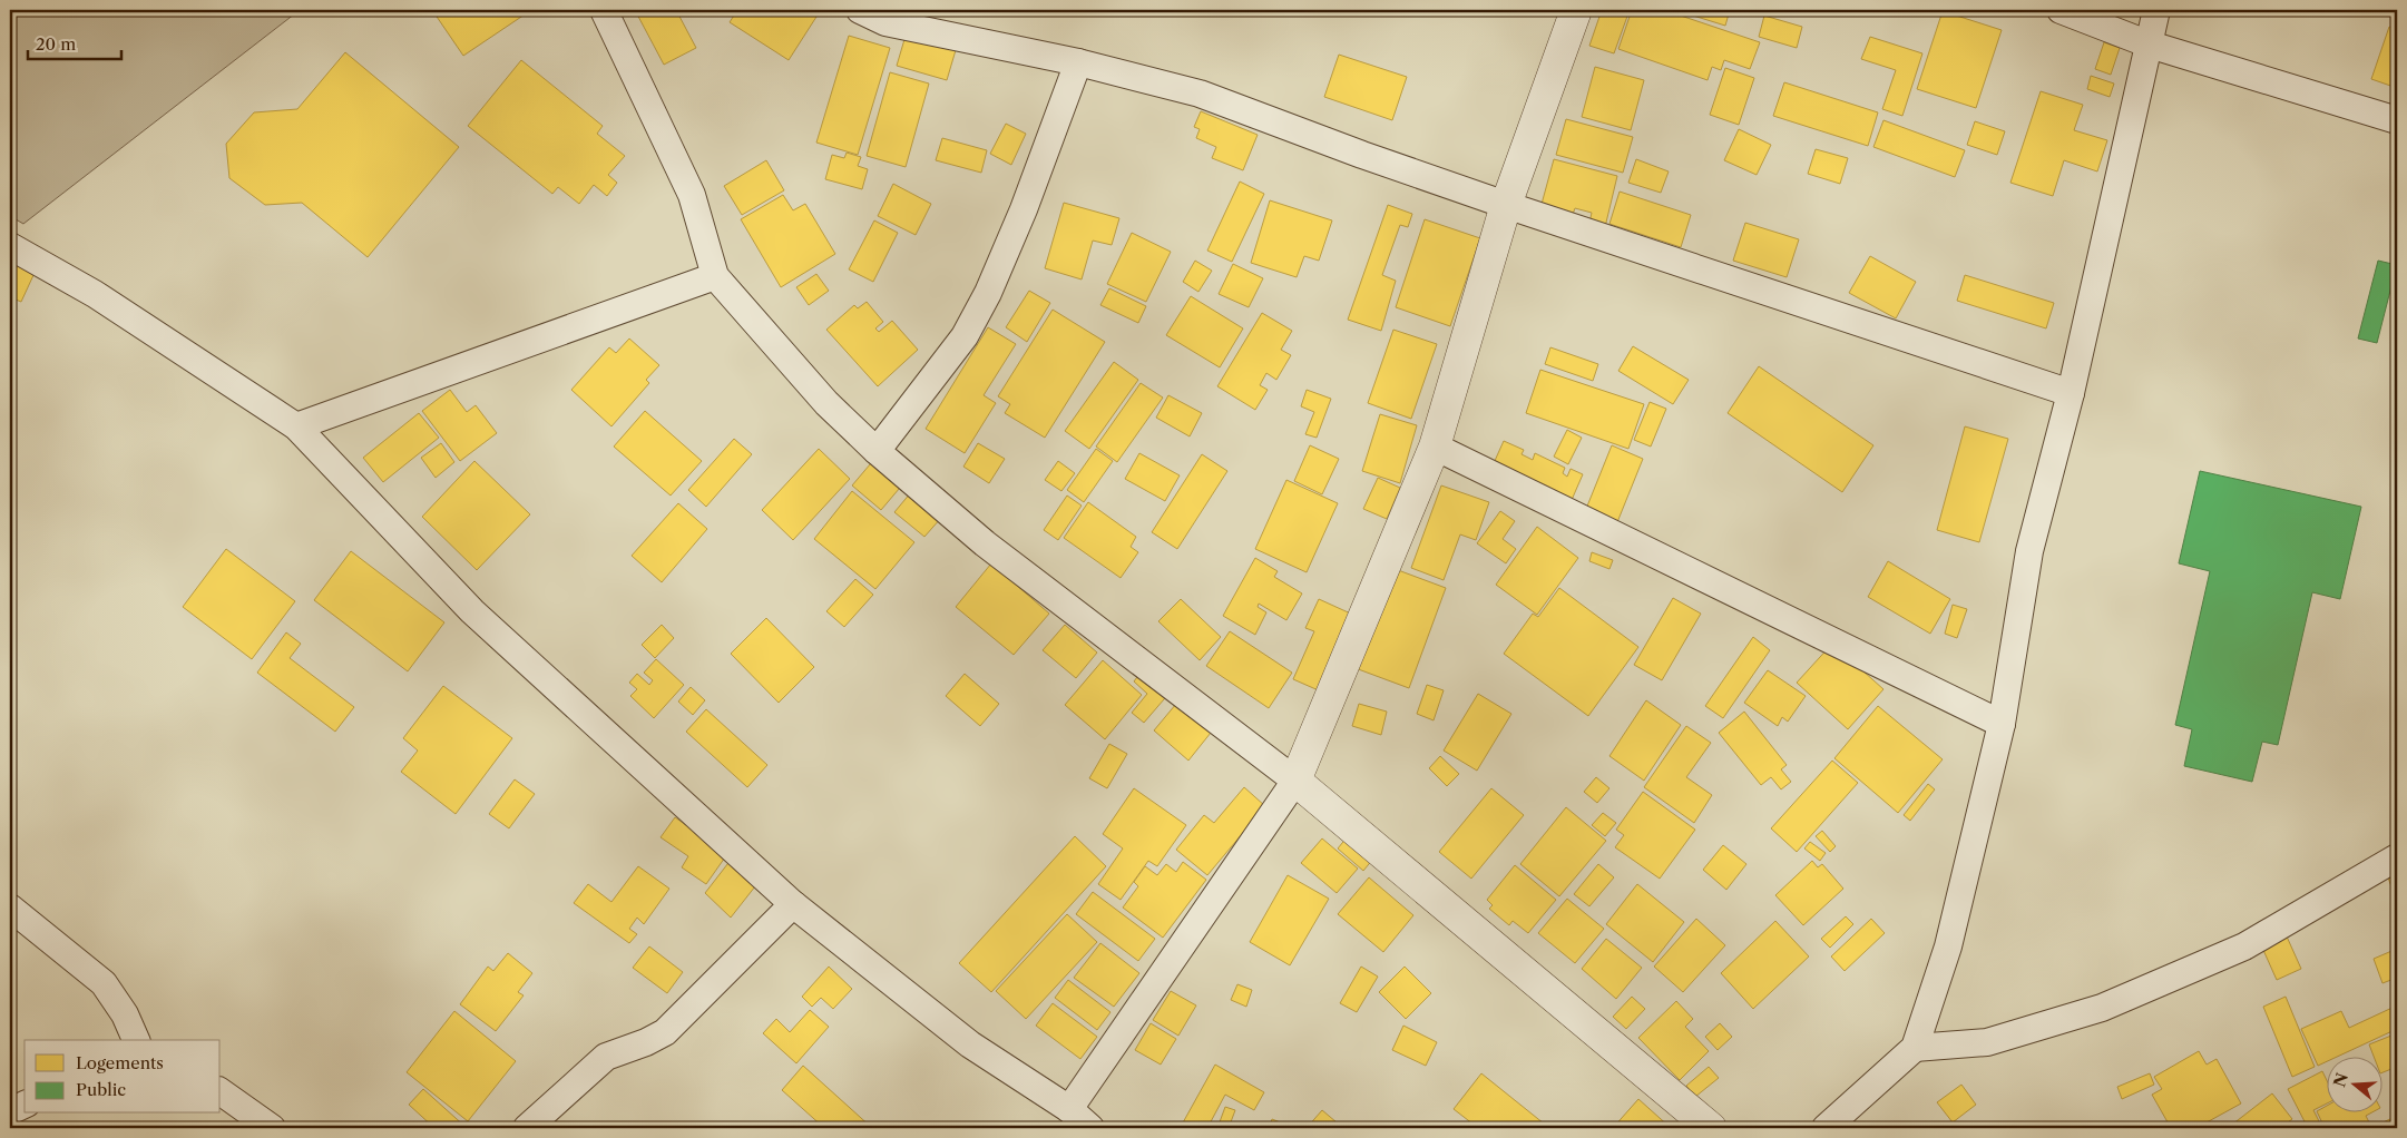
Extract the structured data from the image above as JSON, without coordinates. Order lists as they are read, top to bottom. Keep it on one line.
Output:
{"legend":["Logements","Public"],"scale_bar":"20 m","north":"left"}
